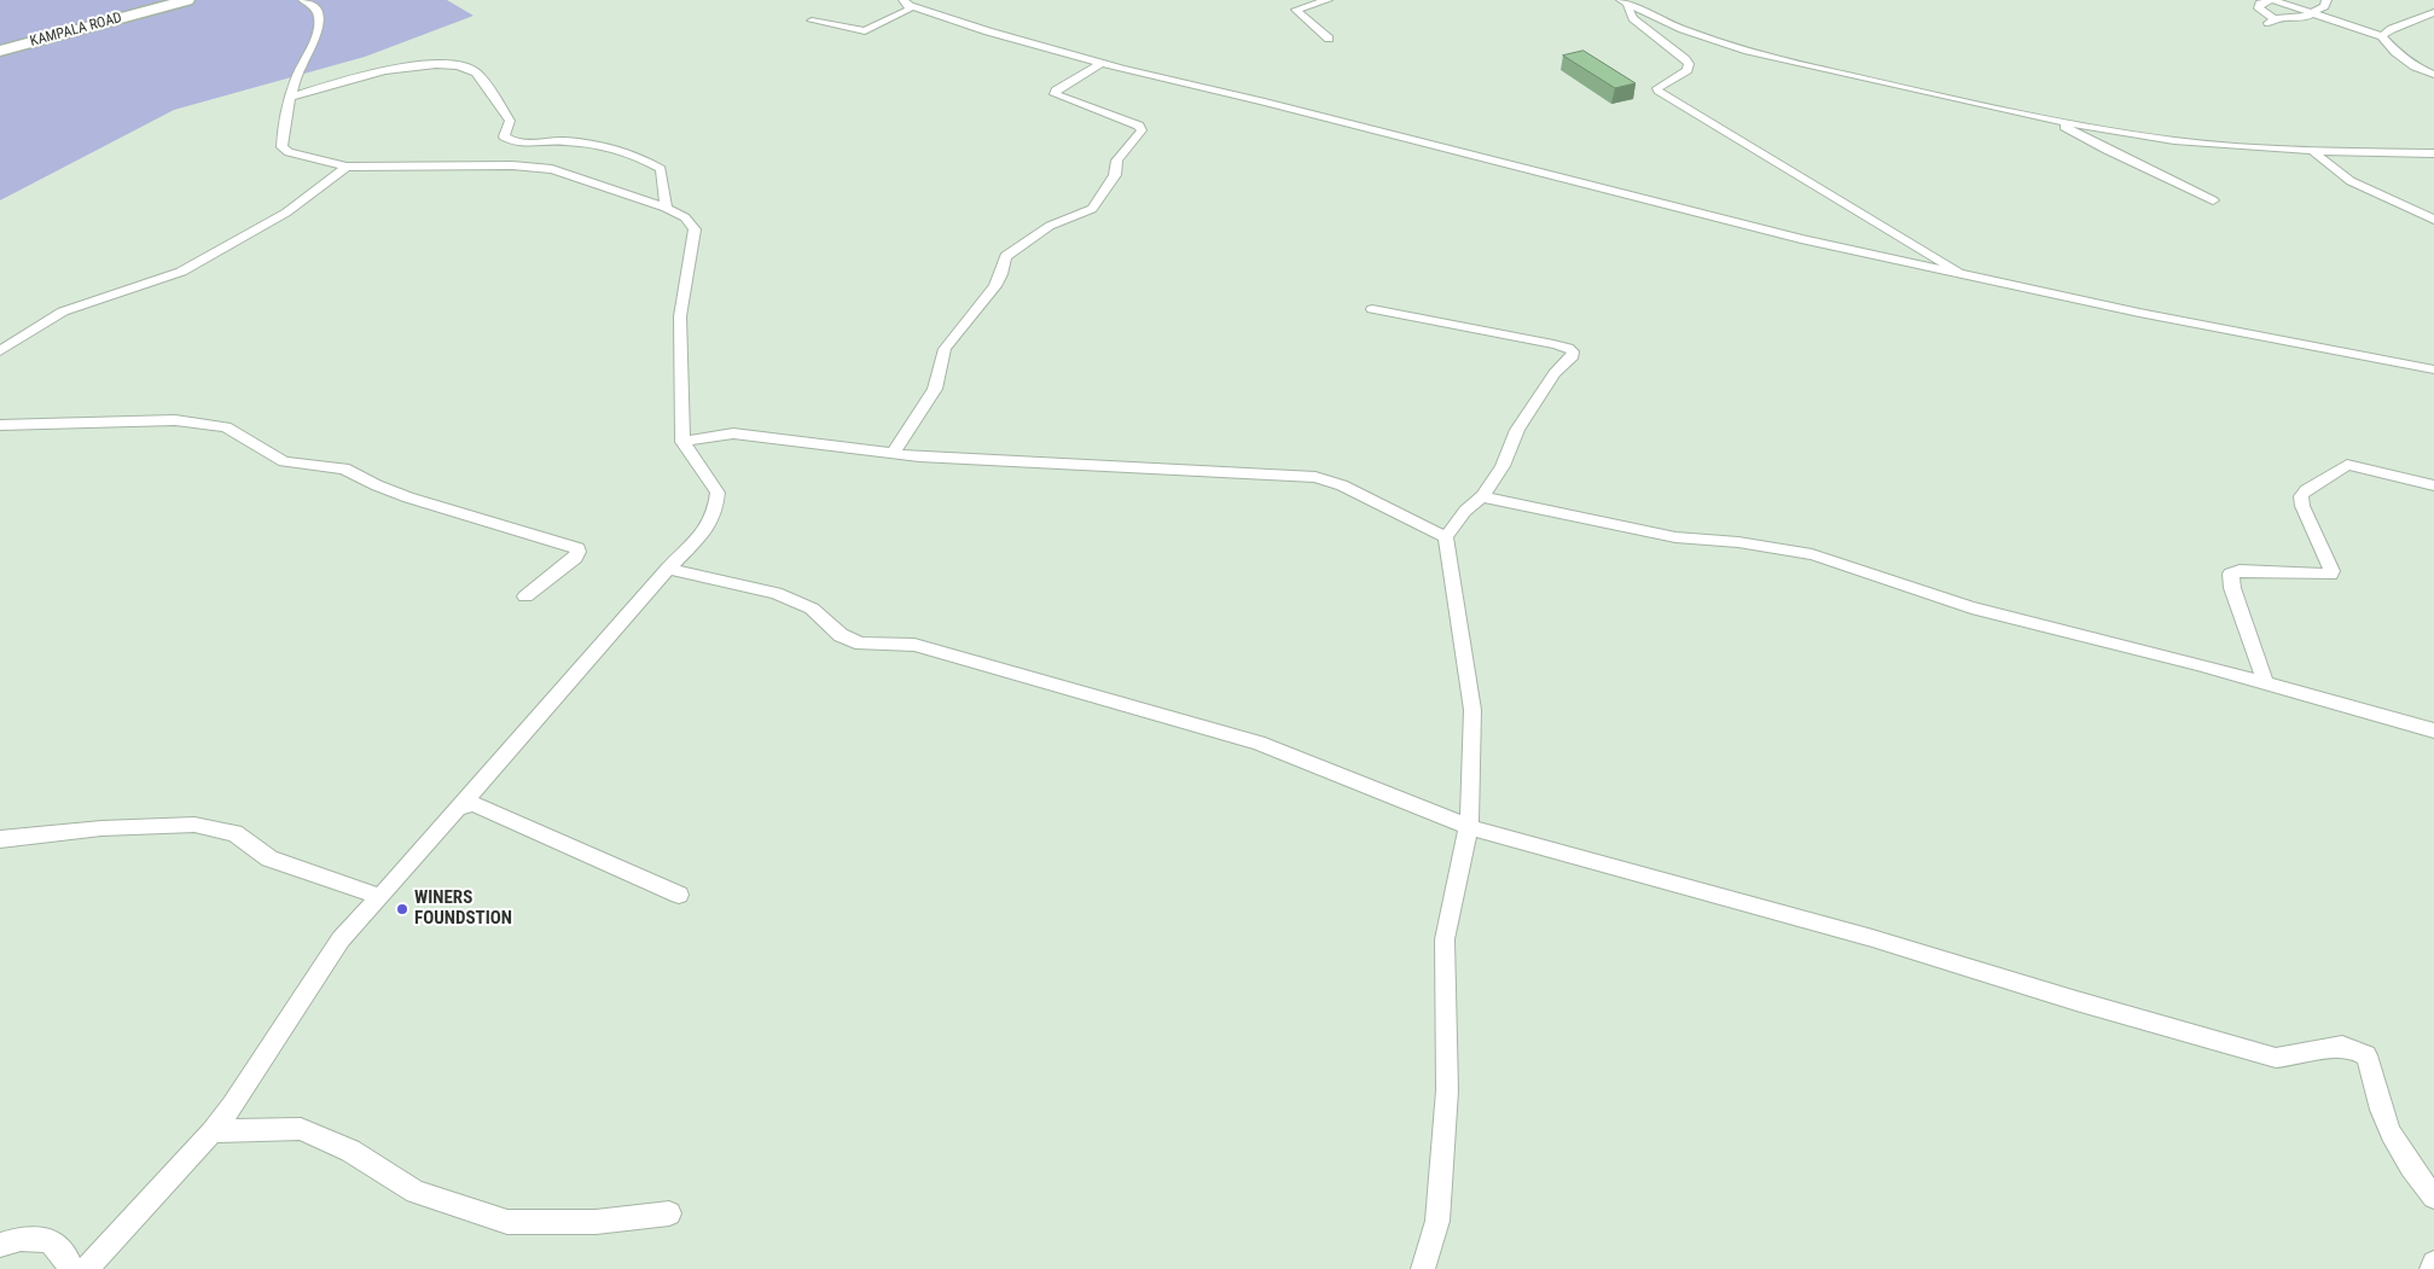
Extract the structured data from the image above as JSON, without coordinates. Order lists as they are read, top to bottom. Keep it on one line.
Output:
{"streets":{"main road":["KAMPALA ROAD"]},"places":["WINERS FOUNDSTION"]}
